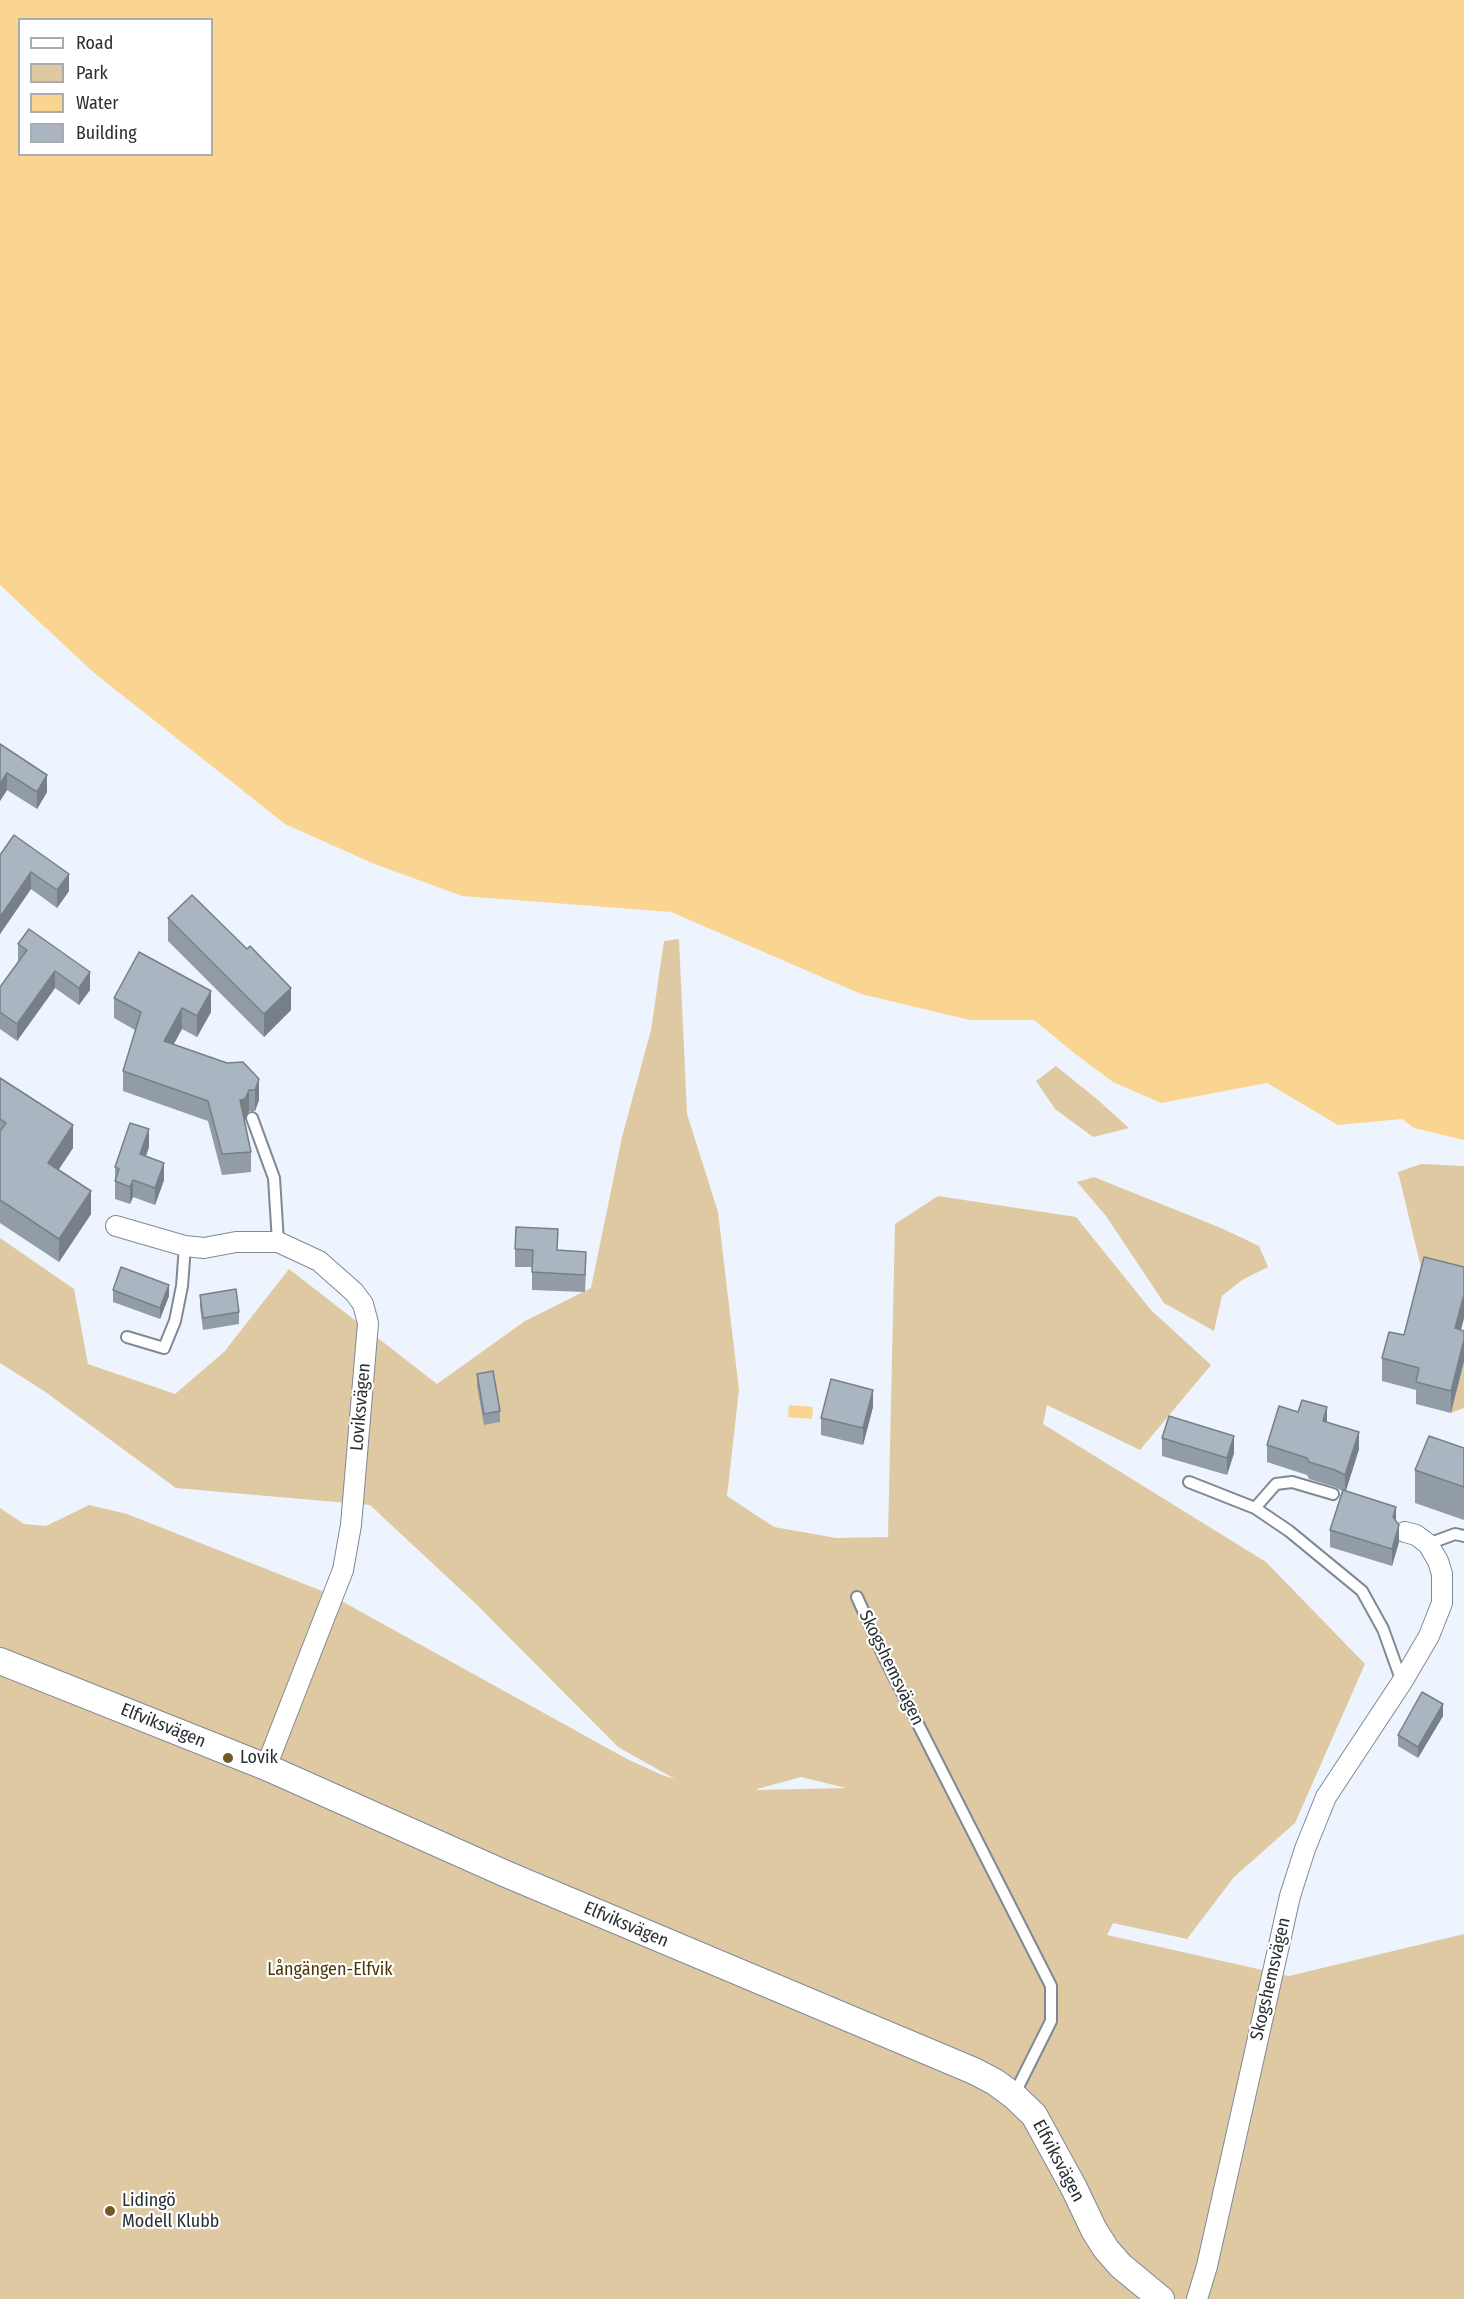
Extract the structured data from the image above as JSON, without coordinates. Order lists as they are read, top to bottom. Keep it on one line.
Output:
{"streets":{"street":["Loviksvägen","Skogshemsvägen","Elfviksvägen"]},"crossings":[["Loviksvägen","Elfviksvägen"],["Skogshemsvägen","Elfviksvägen"]],"parks":["Långängen-Elfvik"],"places":["Lovik","Lidingö Modell Klubb"],"legend":["Road","Park","Water","Building"]}
